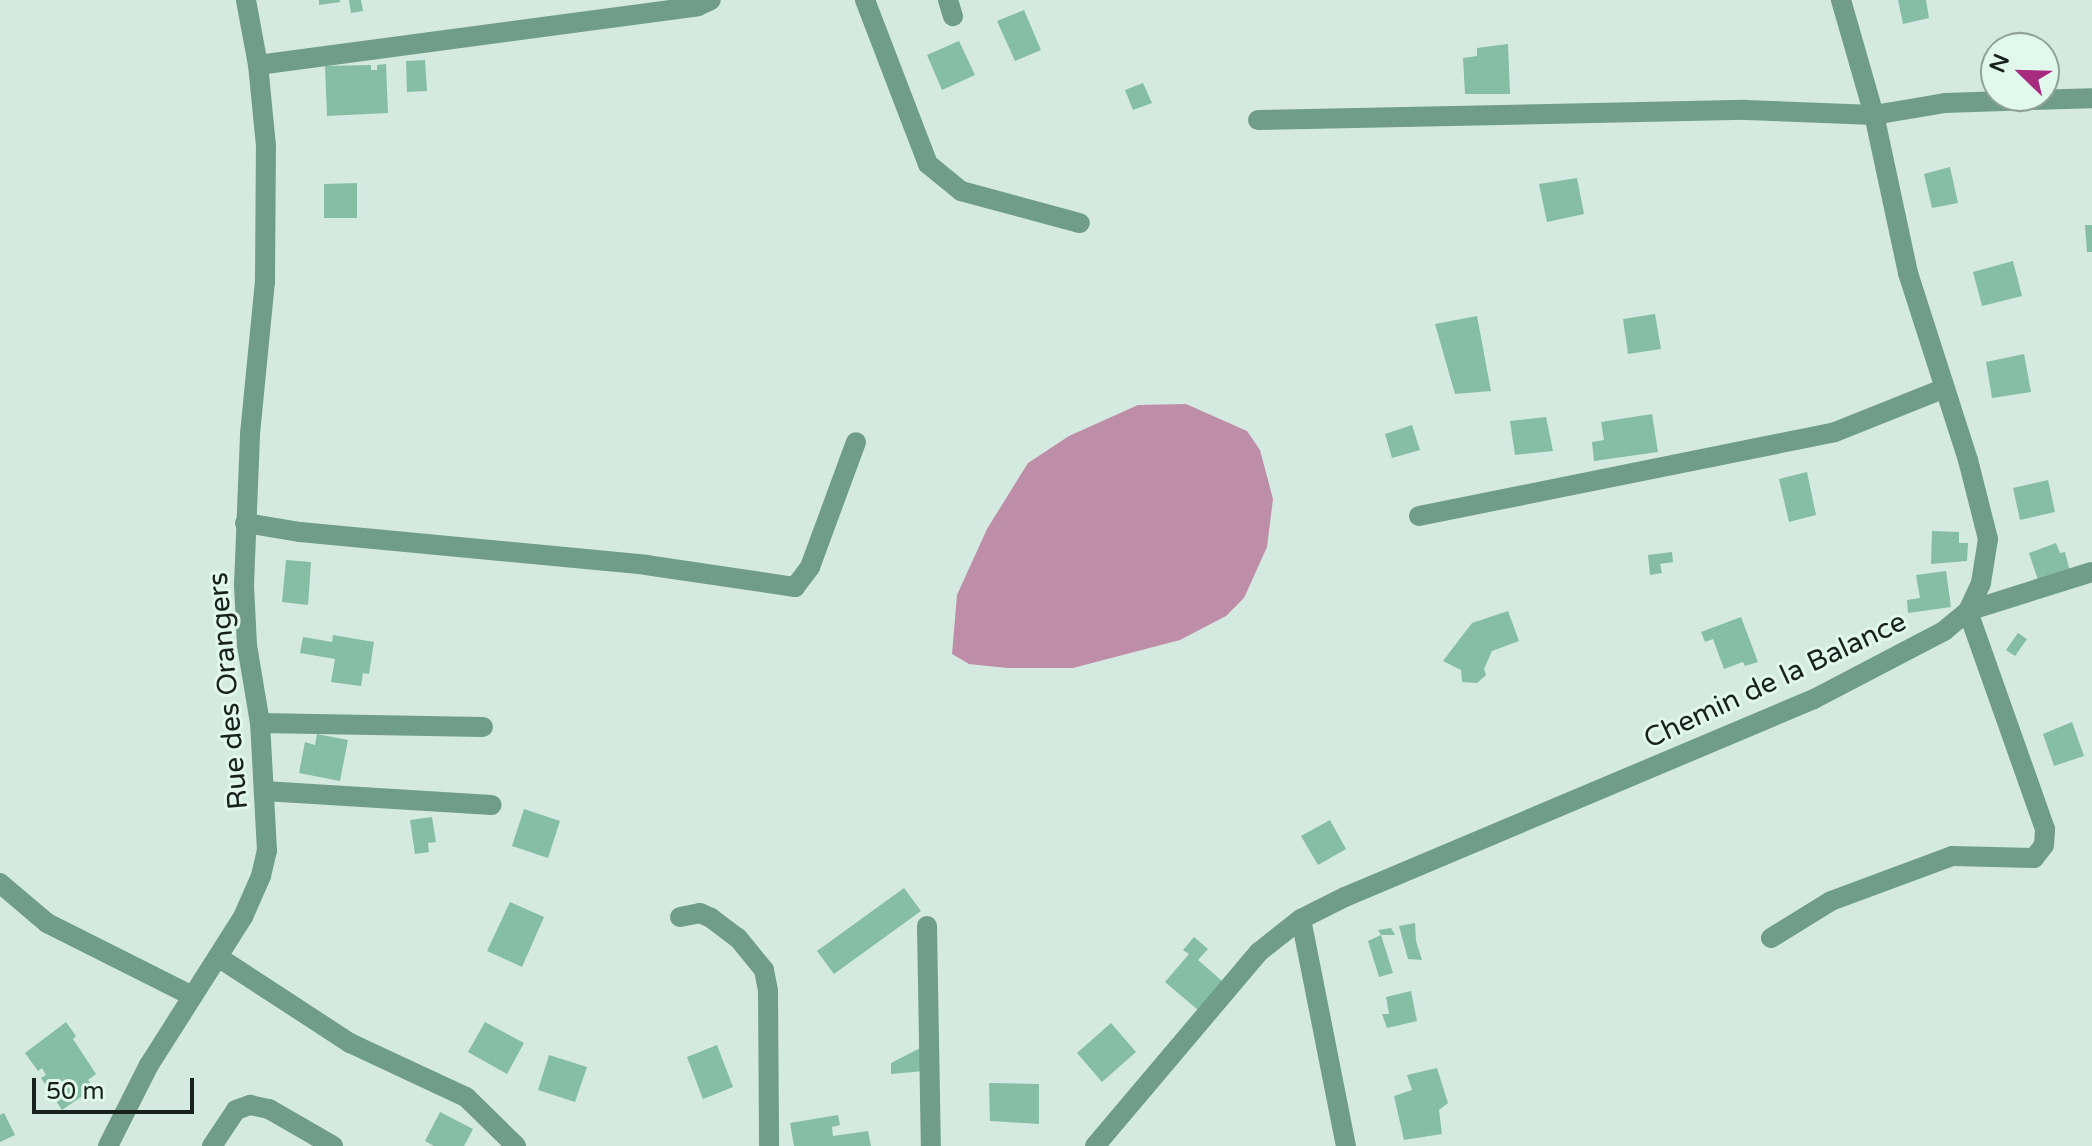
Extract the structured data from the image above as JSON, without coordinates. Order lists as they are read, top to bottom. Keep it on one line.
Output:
{"streets":{"street":["Chemin de la Balance","Rue des Orangers"]},"scale_bar":"50 m","north":"top left"}
